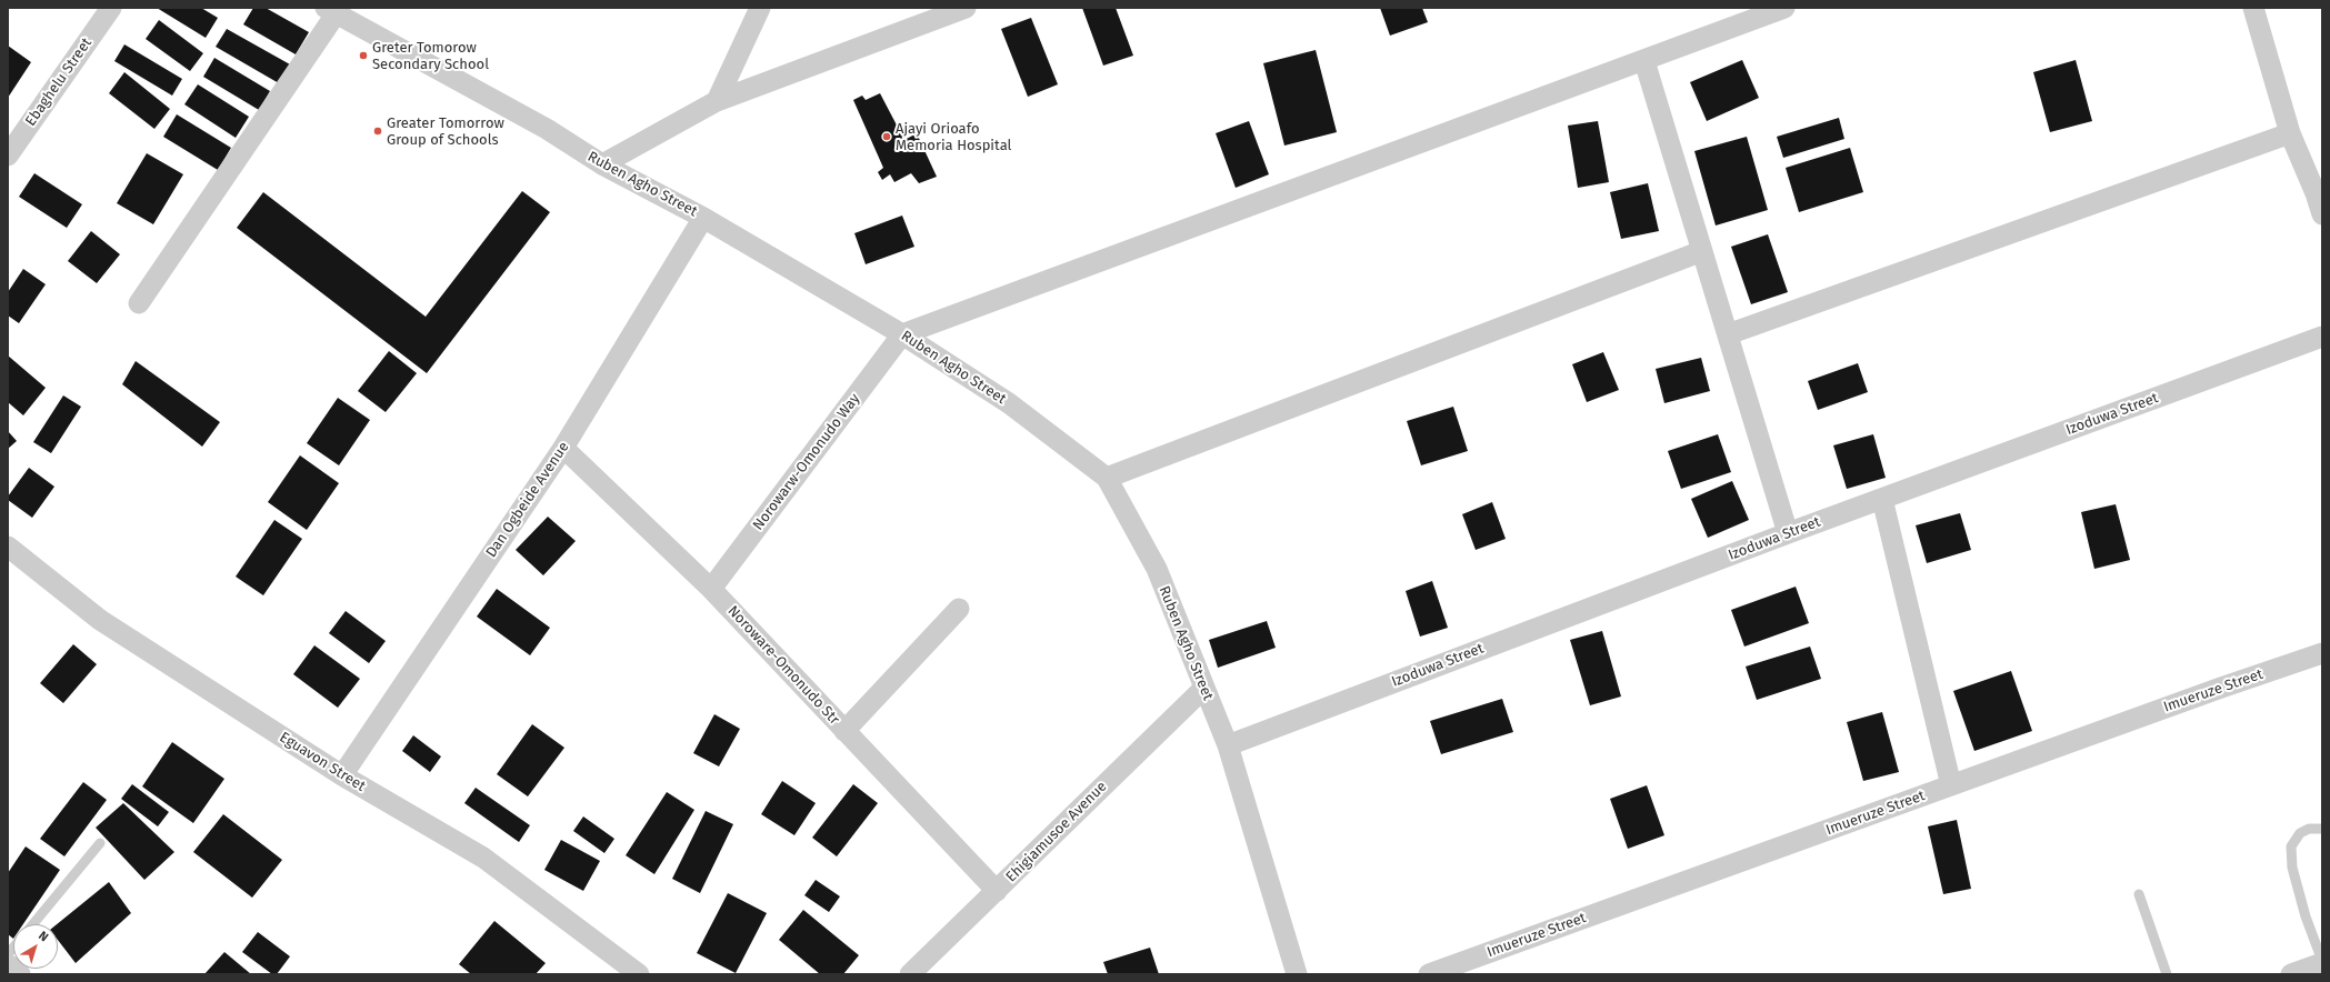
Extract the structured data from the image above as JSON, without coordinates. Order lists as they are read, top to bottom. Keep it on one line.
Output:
{"streets":{"street":["Ebaghelu Street","Ruben Agho Street","Izoduwa Street","Norowarw-Omonudo Way","Dan Ogbeide Avenue","Noroware-Omonudo Str","Imueruze Street","Eguavon Street","Ehigiamusoe Avenue"]},"crossings":[["Ruben Agho Street","Izoduwa Street"],["Ruben Agho Street","Norowarw-Omonudo Way"],["Ruben Agho Street","Dan Ogbeide Avenue"],["Ruben Agho Street","Ehigiamusoe Avenue"],["Norowarw-Omonudo Way","Noroware-Omonudo Str"],["Dan Ogbeide Avenue","Noroware-Omonudo Str"],["Dan Ogbeide Avenue","Eguavon Street"],["Noroware-Omonudo Str","Ehigiamusoe Avenue"]],"places":["Greter Tomorow Secondary School","Greater Tomorrow Group of Schools","Ajayi Orioafo Memoria Hospital"],"north":"top right"}
